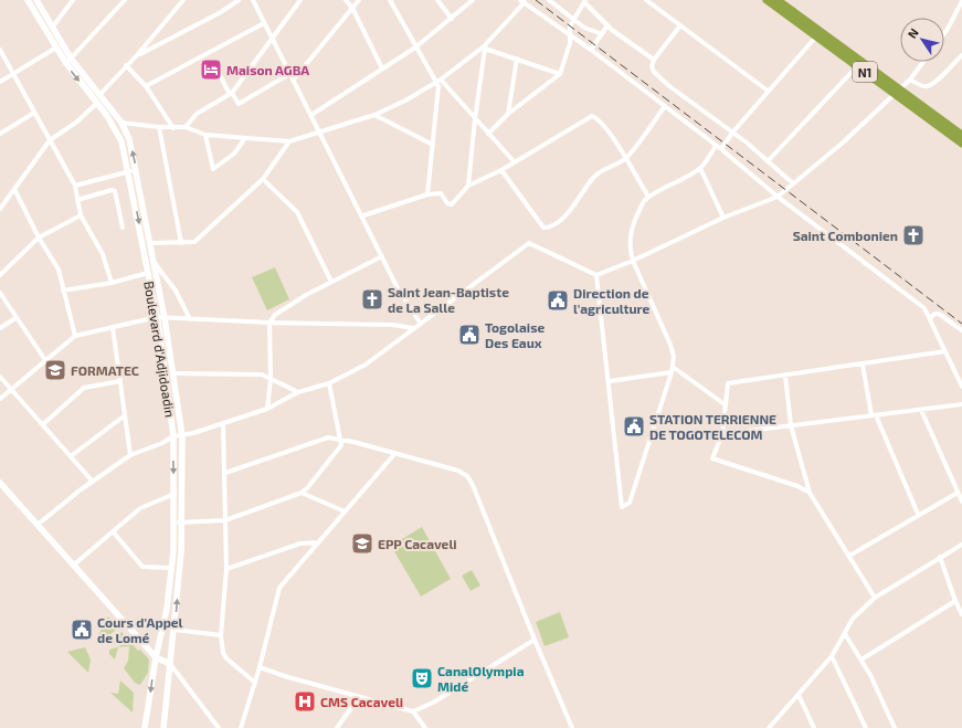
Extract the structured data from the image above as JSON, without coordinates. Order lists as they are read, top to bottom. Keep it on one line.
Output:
{"streets":{"highway":["N1"],"main road":["Boulevard d'Adjidoadin"]},"places":{"hotel":["Maison AGBA"],"church":["Saint Combonien","Saint Jean-Baptiste de La Salle"],"public building":["Direction de l'agriculture","Togolaise Des Eaux","STATION TERRIENNE DE TOGOTELECOM","Cours d'Appel de Lomé"],"school or university":["FORMATEC","EPP Cacaveli"],"theatre":["CanalOlympia Midé"],"hospital":["CMS Cacaveli"]},"north":"top left"}
